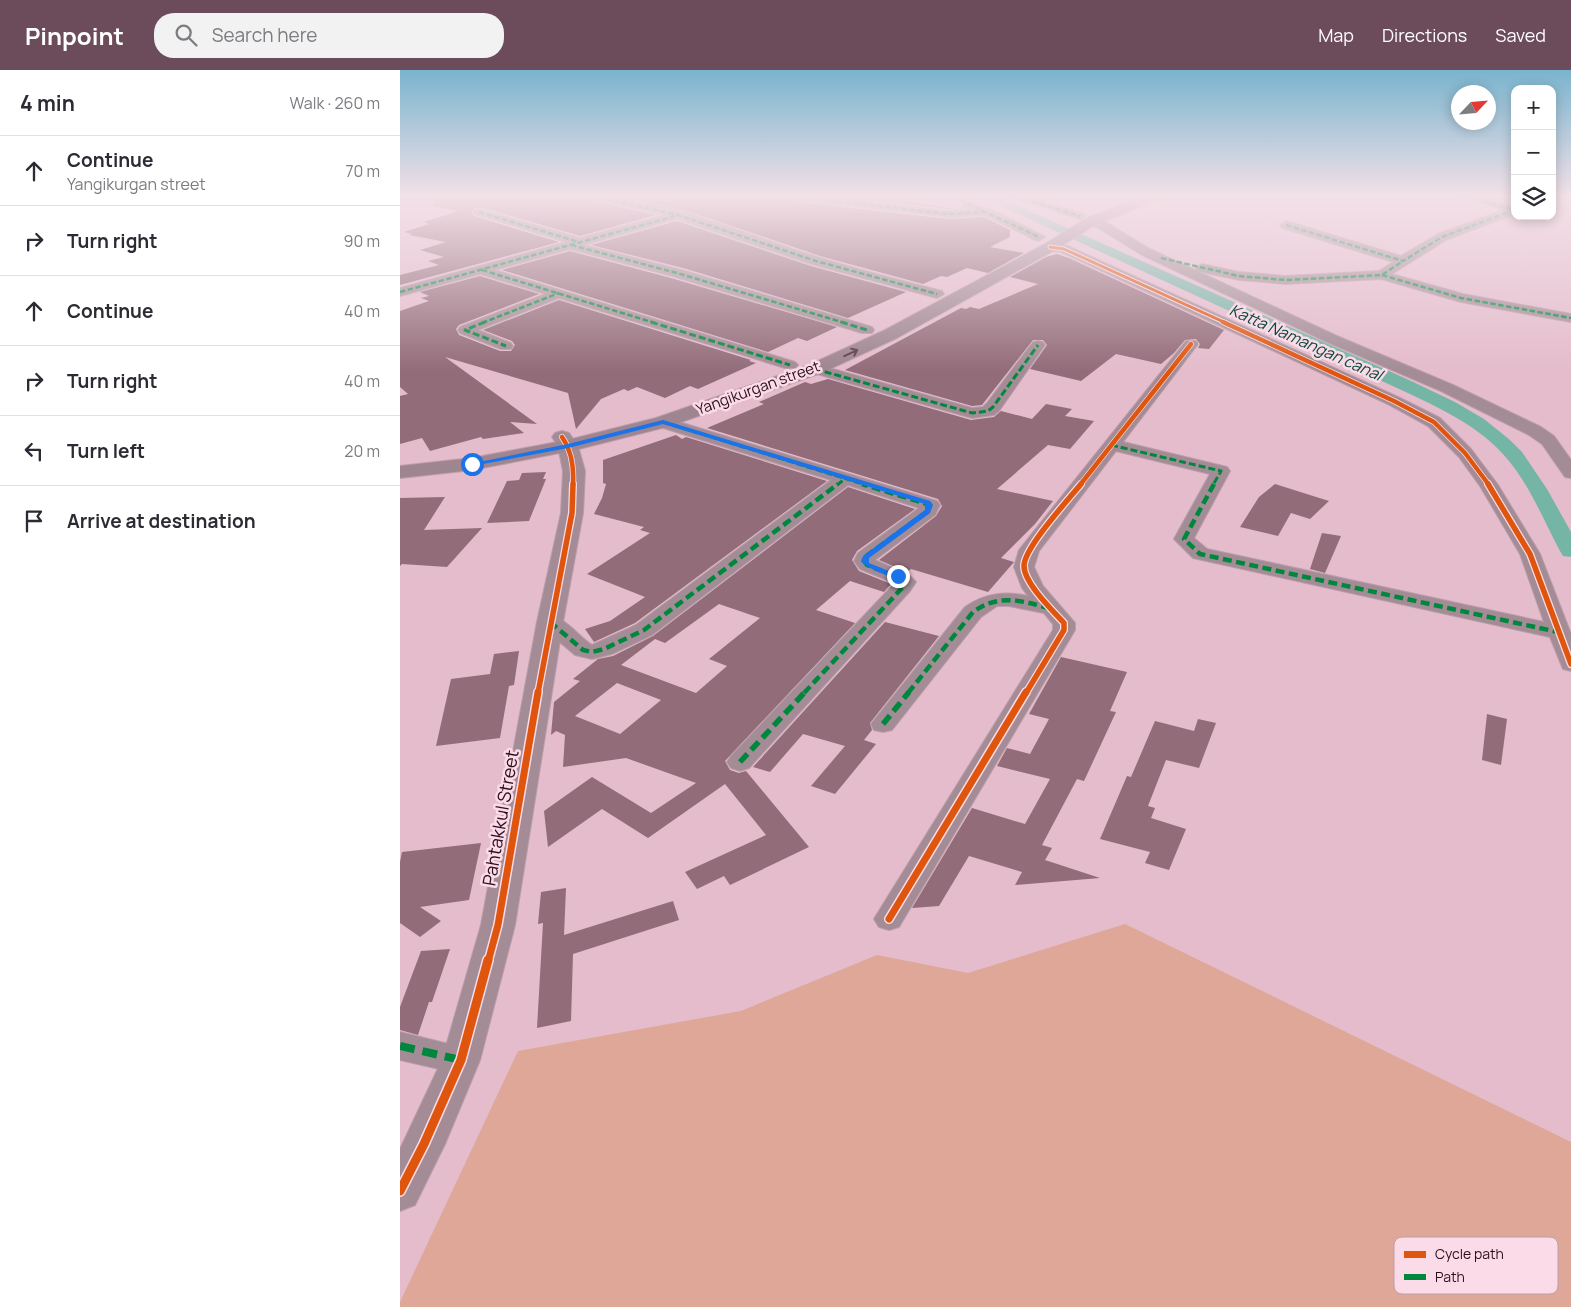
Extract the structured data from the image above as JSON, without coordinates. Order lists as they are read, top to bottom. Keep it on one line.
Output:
{"streets":{"main road":["Yangikurgan street"],"street":["Pahtakkul Street"]},"crossings":[["Yangikurgan street","Pahtakkul Street"]],"water":["Katta Namangan canal"],"legend":["Cycle path","Path"],"north":"top right","page":{"header":"Pinpoint","search":"Search here","nav":["Map","Directions","Saved"],"heading":["4 min","Walk · 260 m"],"map_buttons":["+","−"],"list":[["Continue","Yangikurgan street","70 m"],["Turn right","90 m"],["Continue","40 m"],["Turn right","40 m"],["Turn left","20 m"],"Arrive at destination"]}}
